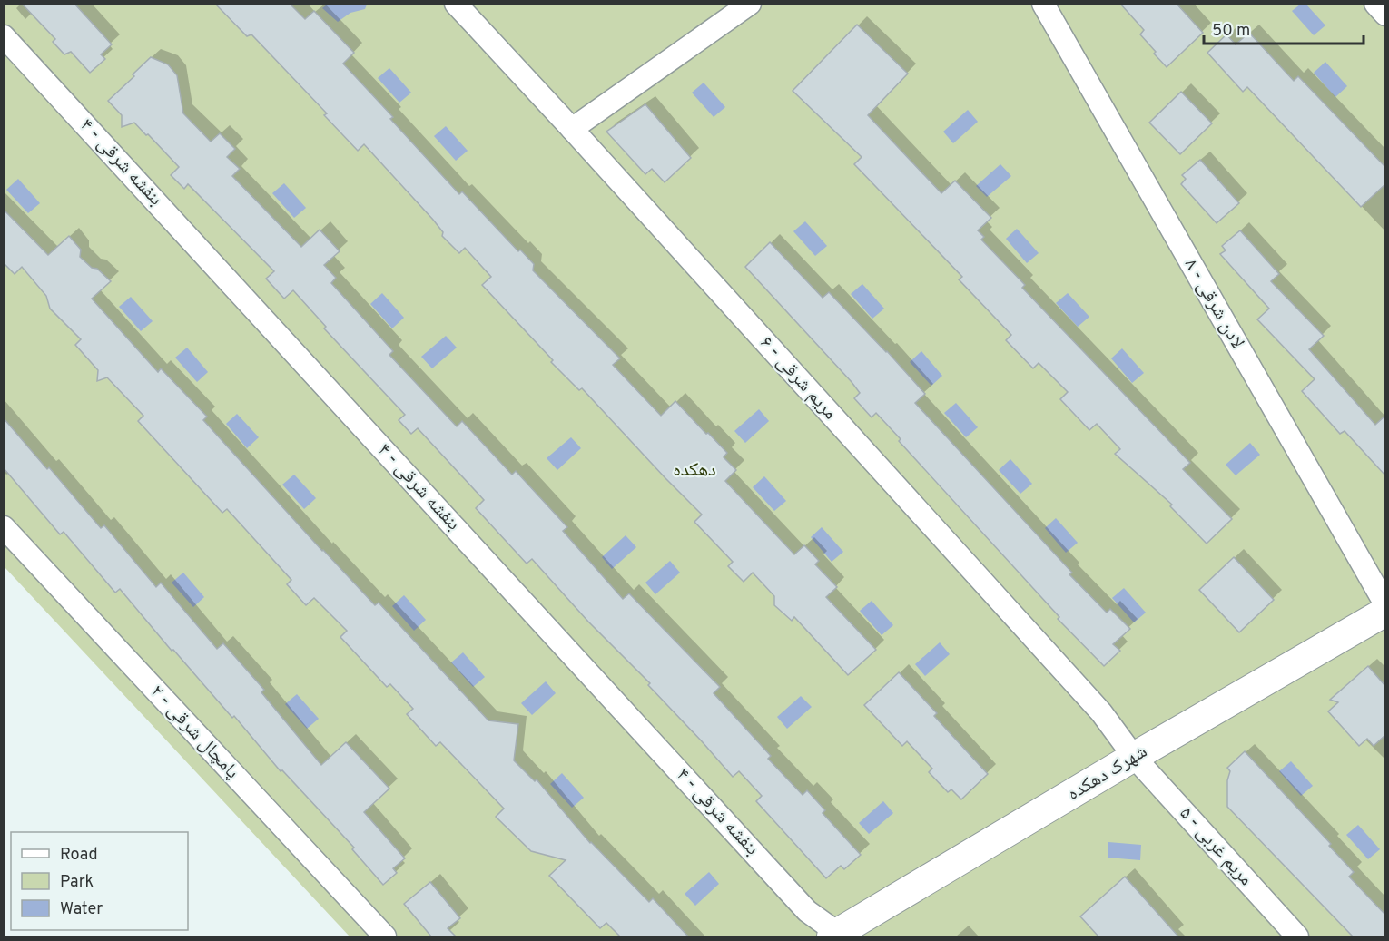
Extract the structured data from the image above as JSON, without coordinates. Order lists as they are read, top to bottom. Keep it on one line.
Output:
{"streets":{"street":["بنفشه شرقی - ۴","لادن شرقی - ۸","مریم شرقی - ۶","پامچال شرقی - ۲","شهرک دهکده","مریم غربی - ۵"]},"crossings":[["بنفشه شرقی - ۴","شهرک دهکده"],["مریم شرقی - ۶","شهرک دهکده"],["مریم شرقی - ۶","مریم غربی - ۵"],["شهرک دهکده","مریم غربی - ۵"]],"parks":["دهکده"],"legend":["Road","Park","Water"],"scale_bar":"50 m"}
